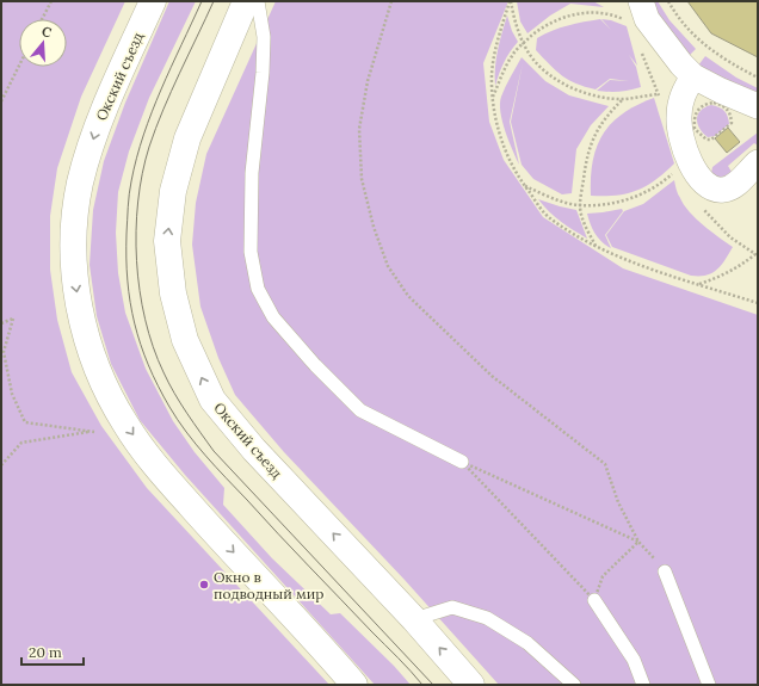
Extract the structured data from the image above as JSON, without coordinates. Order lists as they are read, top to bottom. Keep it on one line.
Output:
{"streets":{"main road":["Окский съезд"]},"places":["Окно в подводный мир"],"scale_bar":"20 m","north":"top"}
